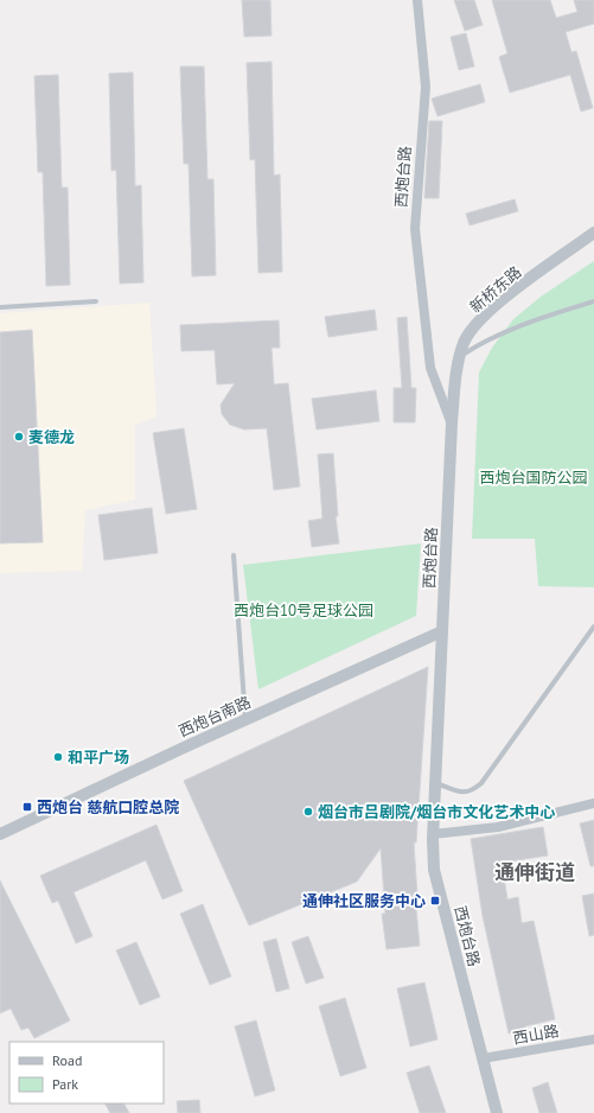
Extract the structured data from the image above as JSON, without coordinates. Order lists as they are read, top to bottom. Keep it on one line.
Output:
{"streets":{"street":["西炮台路","新桥东路","西炮台南路","西山路"]},"crossings":[["西炮台路","新桥东路"],["西炮台路","西炮台南路"],["西炮台路","西山路"]],"districts":["通伸街道"],"parks":["西炮台国防公园","西炮台10号足球公园"],"places":{"other":["麦德龙","和平广场","烟台市吕剧院/烟台市文化艺术中心"],"transit":["西炮台 慈航口腔总院","通伸社区服务中心"]},"legend":["Road","Park"]}
